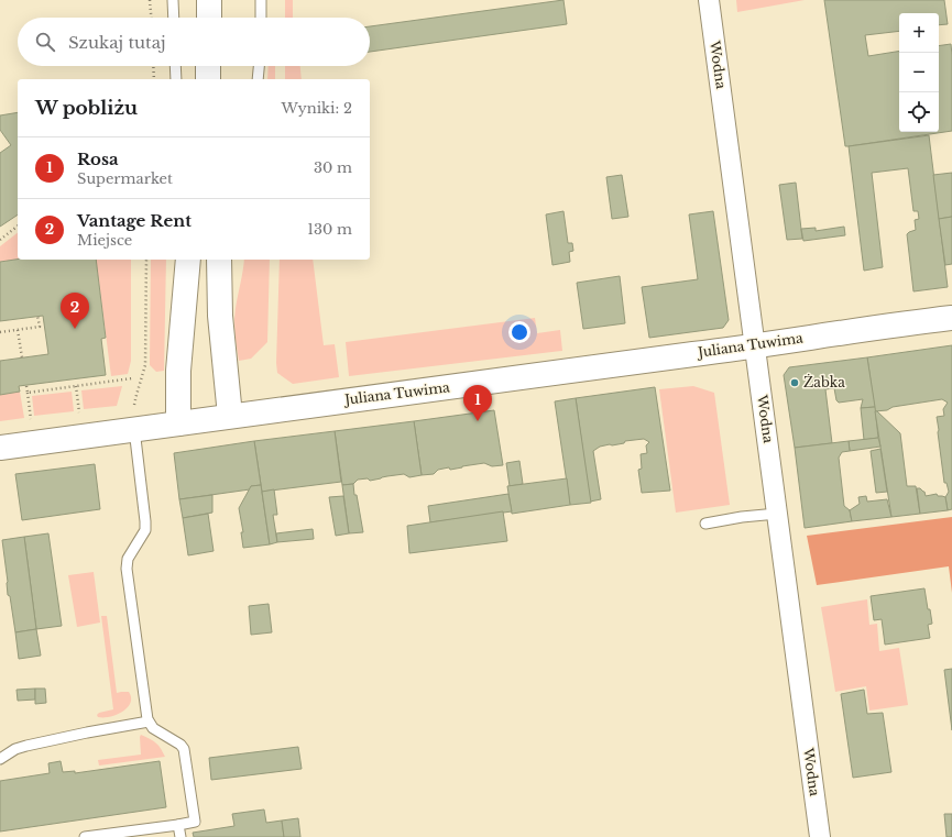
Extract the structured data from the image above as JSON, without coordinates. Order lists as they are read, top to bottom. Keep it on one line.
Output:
{"streets":{"street":["Wodna","Juliana Tuwima"]},"crossings":[["Wodna","Juliana Tuwima"]],"places":["Żabka"],"page":{"map_buttons":["+","−"],"search":"Szukaj tutaj","heading":["W pobliżu","Wyniki: 2"],"list":[{"mark":"1","name":"Rosa","note":"Supermarket","value":"30 m"},{"mark":"2","name":"Vantage Rent","note":"Miejsce","value":"130 m"}],"pins":["2","1"]}}
